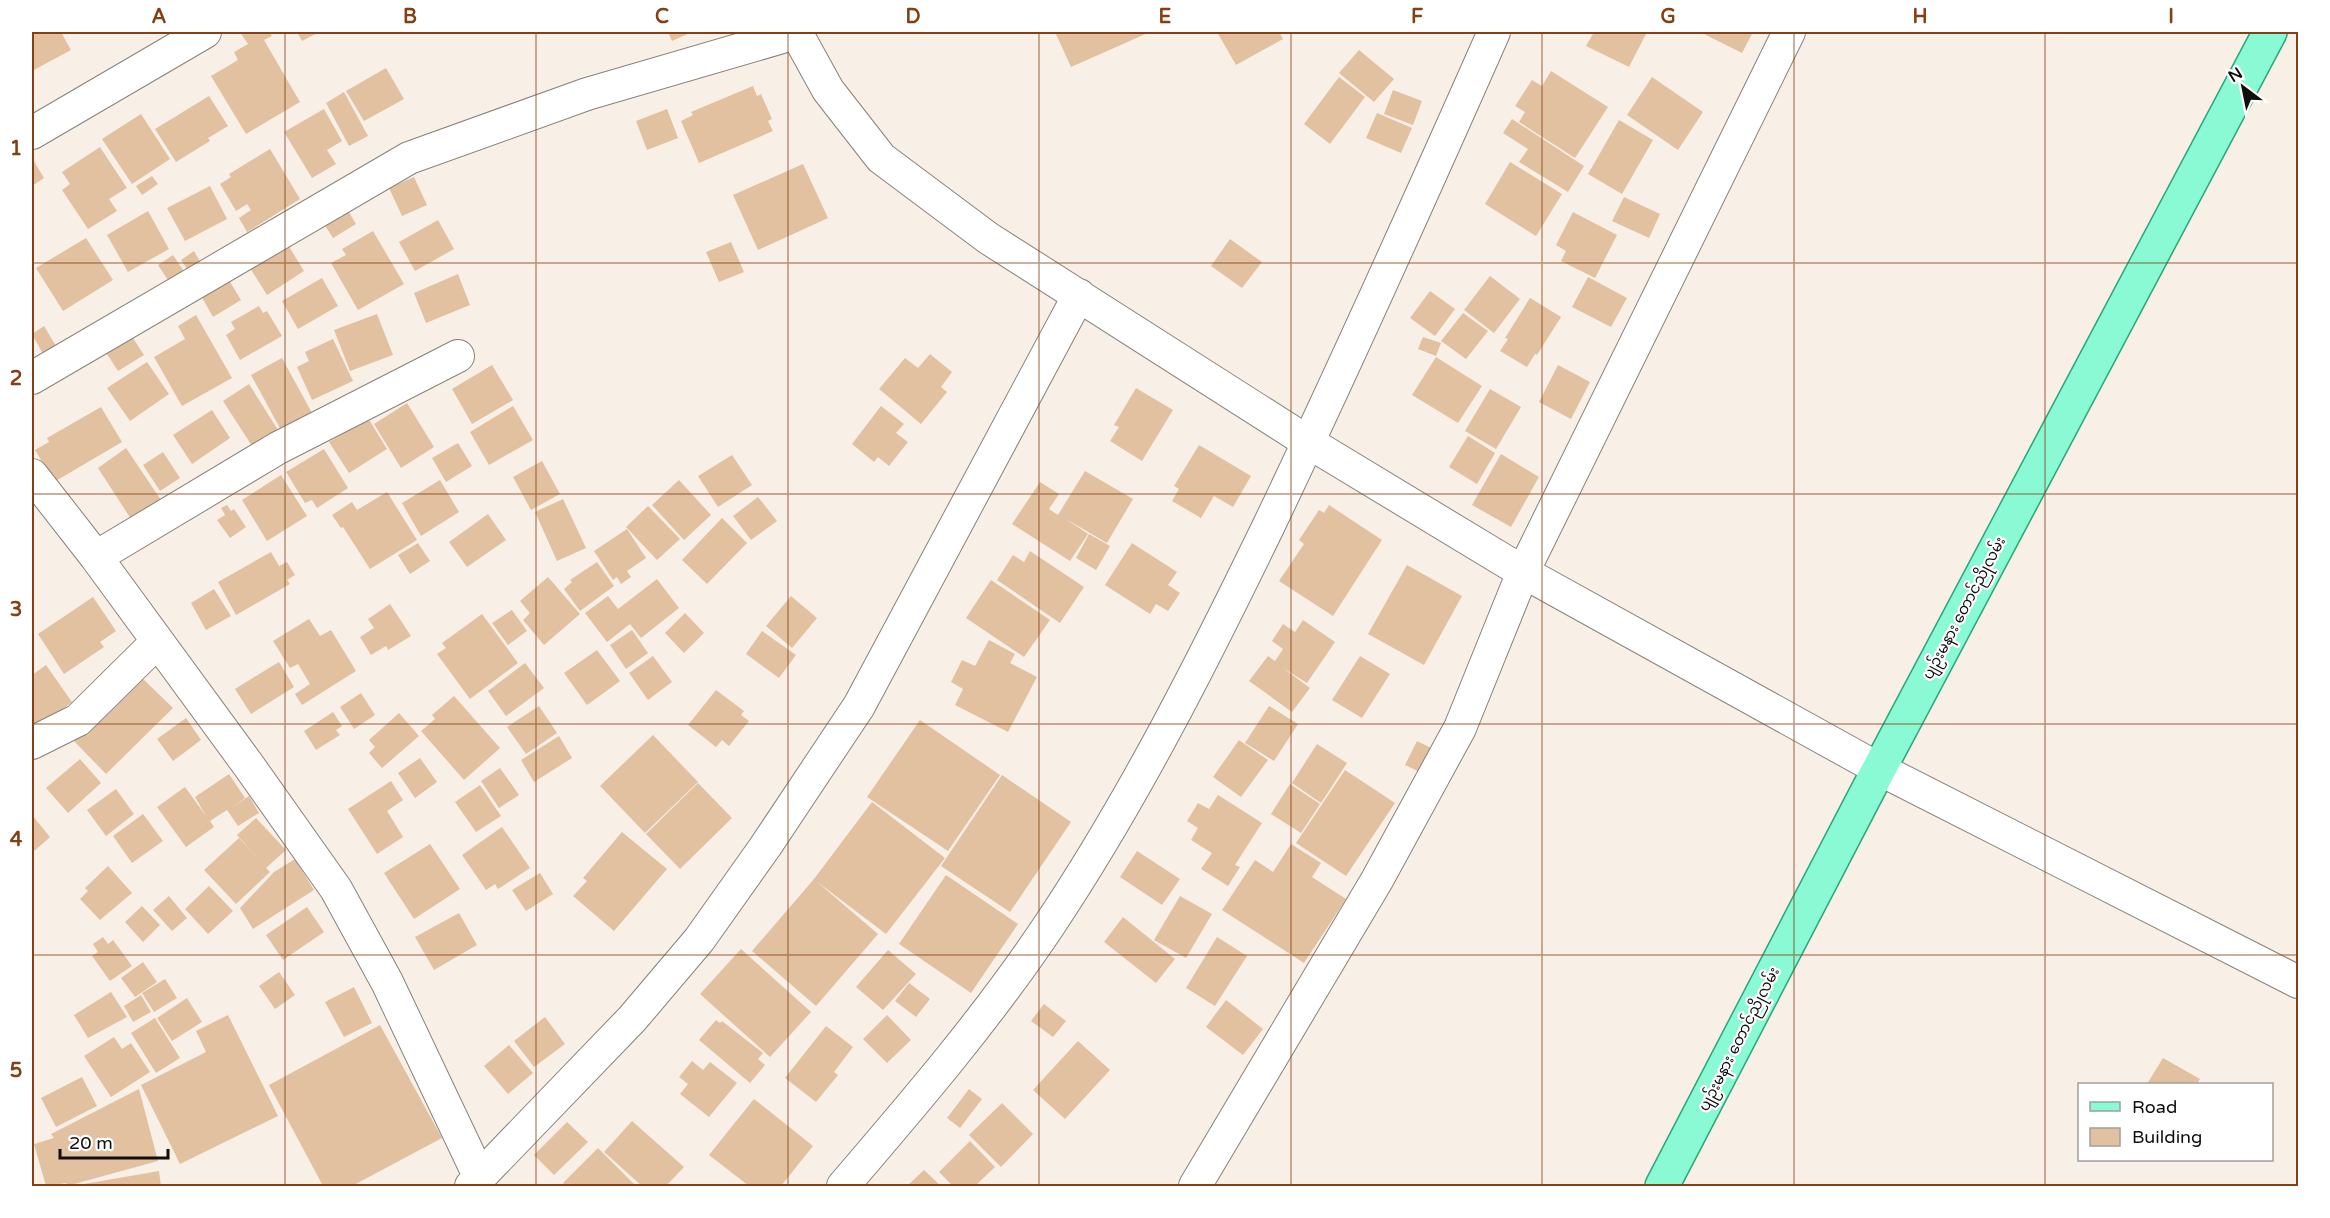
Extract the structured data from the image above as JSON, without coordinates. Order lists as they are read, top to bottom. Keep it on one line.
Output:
{"streets":{"main road":["ပျဉ်းမနား တောင်ညိုလမ်း"]},"legend":["Road","Building"],"scale_bar":"20 m","north":"top left","grid":{"columns":["A","B","C","D","E","F","G","H","I"],"rows":["1","2","3","4","5"]}}
